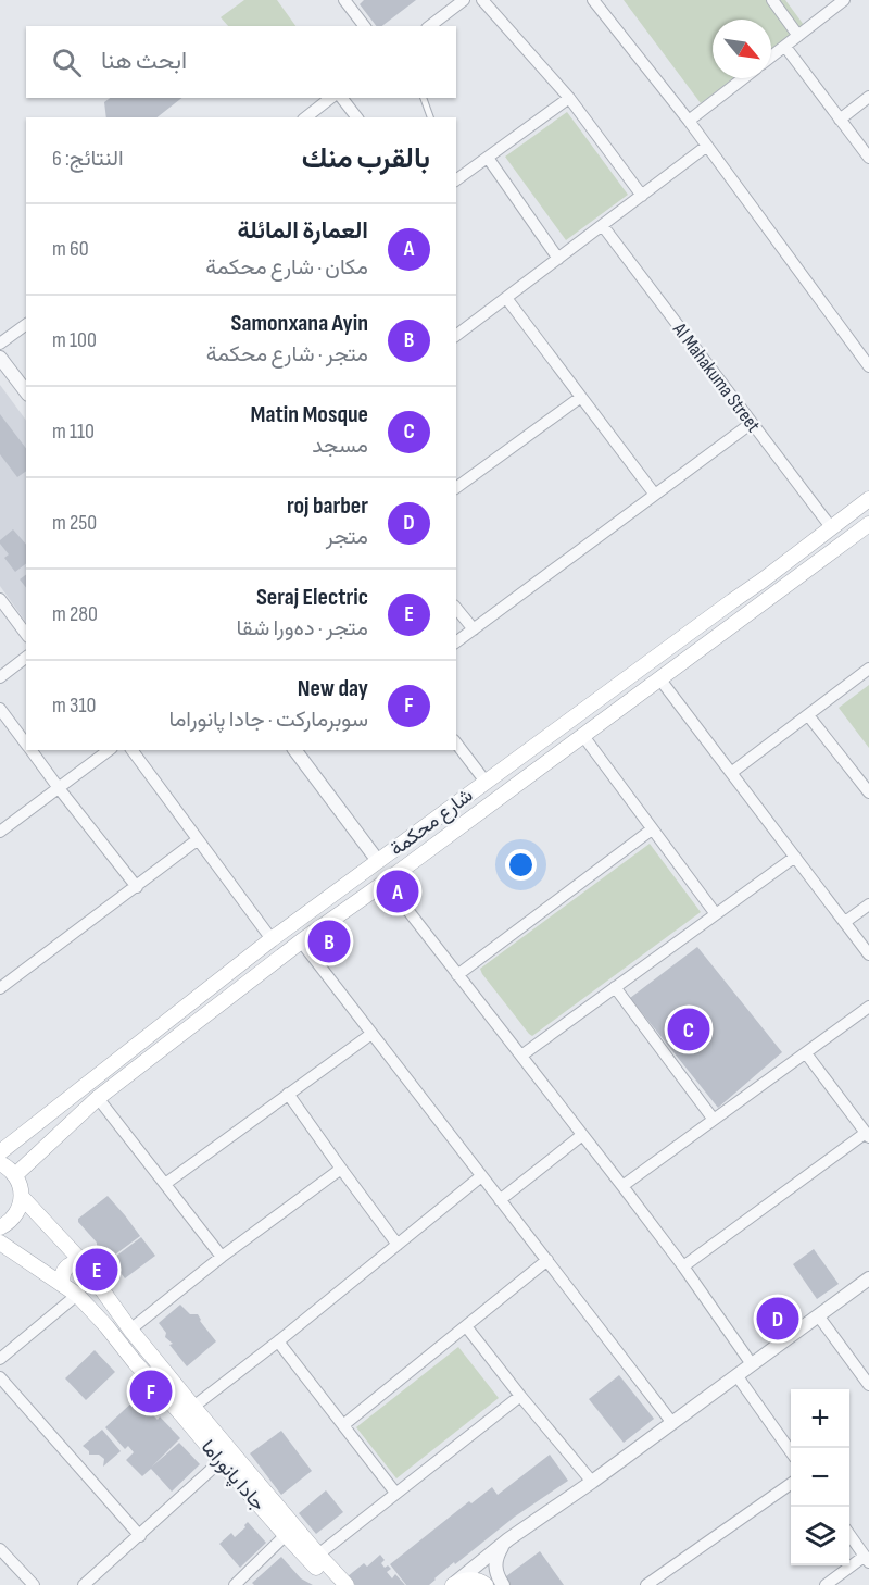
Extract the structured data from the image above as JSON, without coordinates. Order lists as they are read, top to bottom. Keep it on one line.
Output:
{"streets":{"main road":["شارع محكمة","جادا پانوراما"],"street":["Al Mahakuma Street"]},"crossings":[["Al Mahakuma Street","شارع محكمة"]],"north":"bottom right","page":{"search":"ابحث هنا","heading":["بالقرب منك","النتائج: 6"],"list":[{"mark":"A","name":"العمارة المائلة","note":"مكان · شارع محكمة","value":"60 m"},{"mark":"B","name":"Samonxana Ayin","note":"متجر · شارع محكمة","value":"100 m"},{"mark":"C","name":"Matin Mosque","note":"مسجد","value":"110 m"},{"mark":"D","name":"roj barber","note":"متجر","value":"250 m"},{"mark":"E","name":"Seraj Electric","note":"متجر · ده‌ورا شقا","value":"280 m"},{"mark":"F","name":"New day","note":"سوبرماركت · جادا پانوراما","value":"310 m"}],"pins":["A","B","C","E","D","F"],"map_buttons":["+","−"]}}
